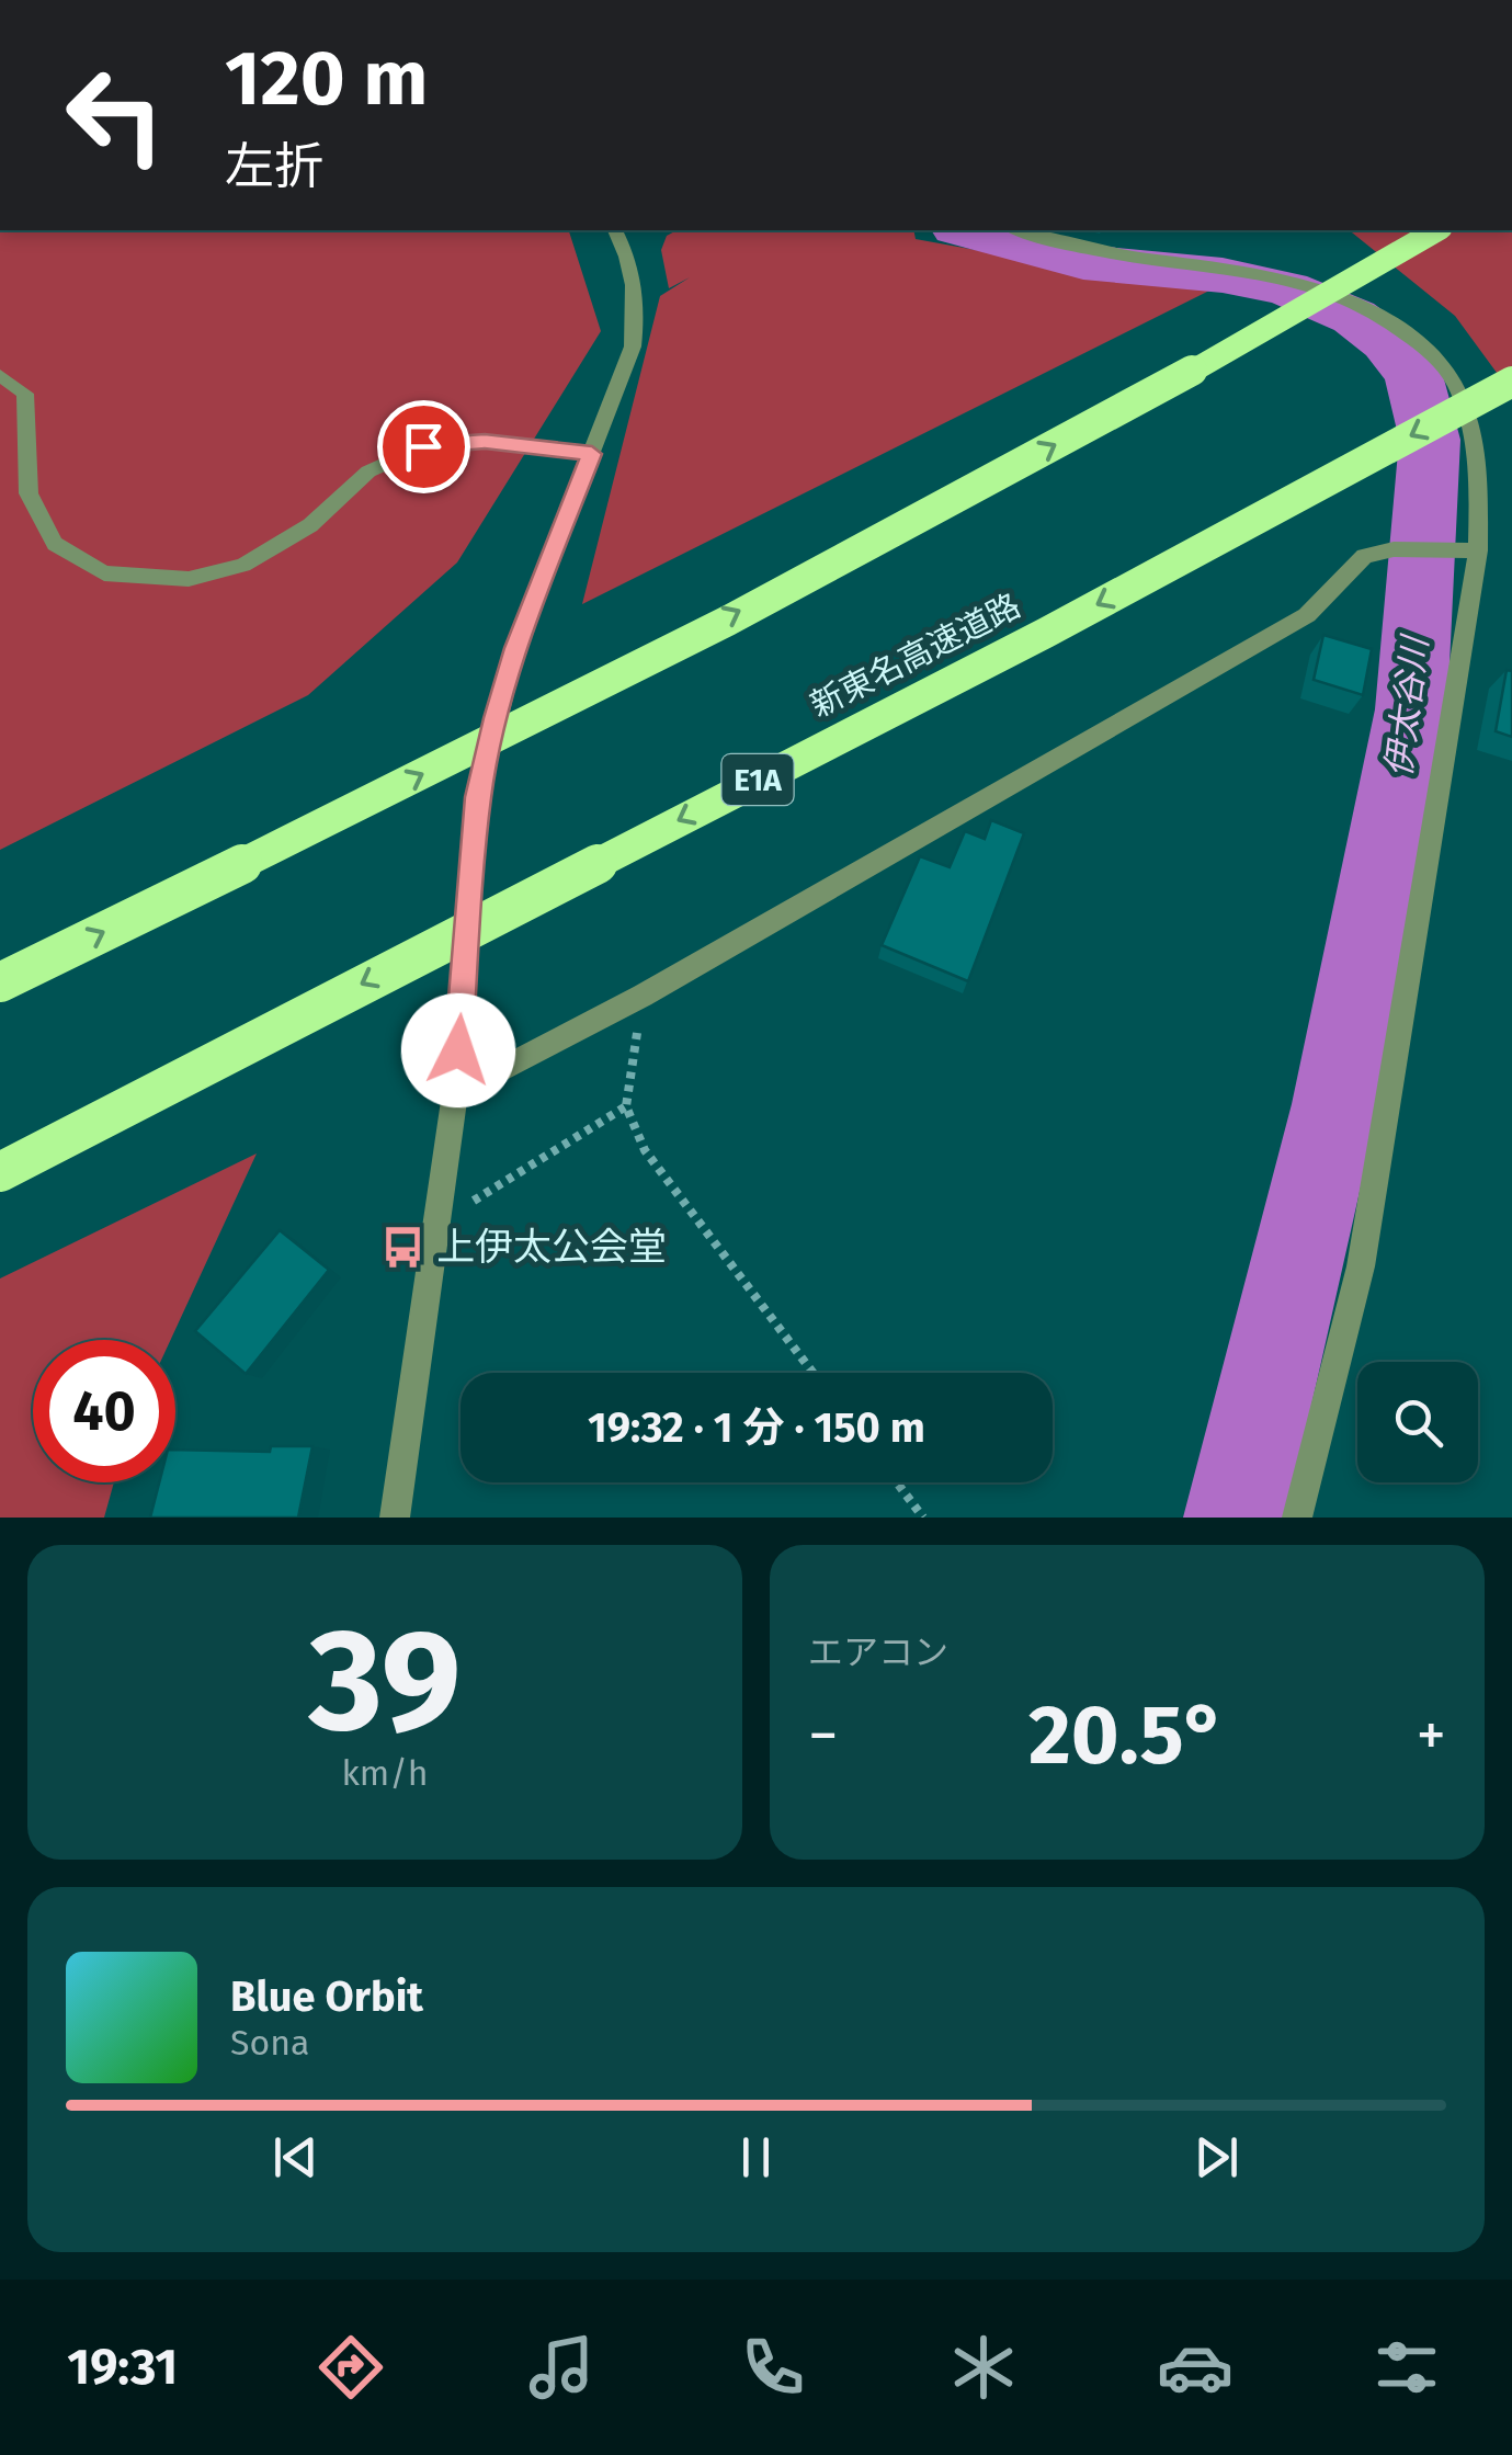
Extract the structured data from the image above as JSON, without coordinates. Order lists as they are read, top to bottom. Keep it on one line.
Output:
{"streets":{"highway":["新東名高速道路","E1A"]},"water":["伊太谷川"],"places":{"bus stop":["上伊太公会堂"]},"page":{"turn":["120 m","左折"],"limit":"40","trip":"19:32 · 1 分 · 150 m","tile":[["39","km/h"],"エアコン"],"heat":["−","20.5°","+"],"song":["Blue Orbit","Sona"],"tabs":"19:31"}}
